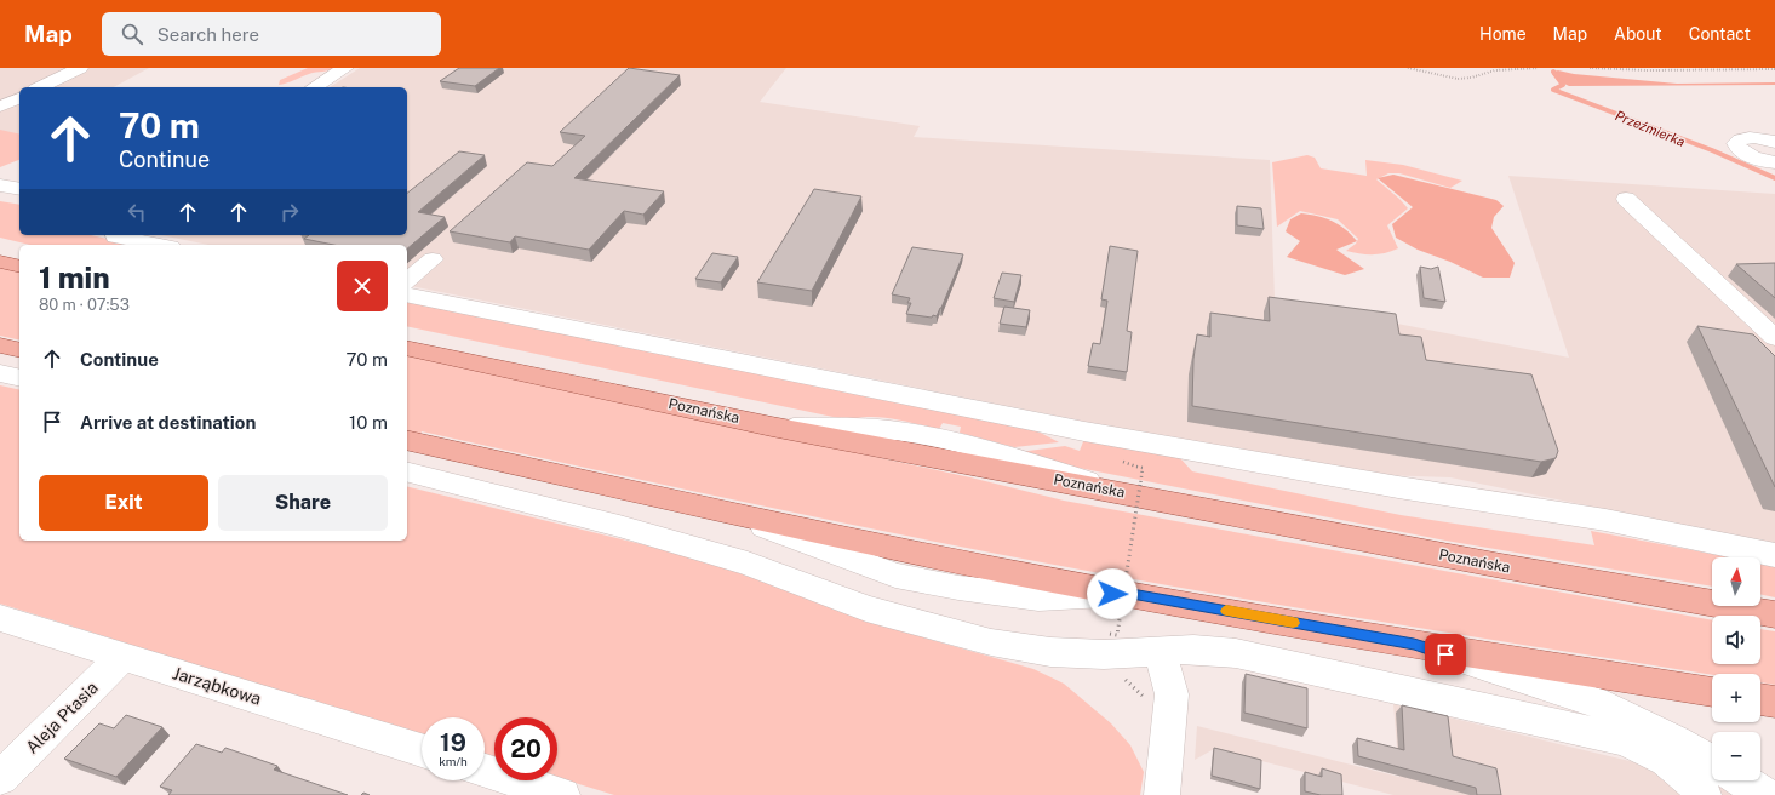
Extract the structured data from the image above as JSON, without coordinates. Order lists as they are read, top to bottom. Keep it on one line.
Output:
{"streets":{"main road":["Poznańska"],"street":["Jarząbkowa","Aleja Ptasia"]},"crossings":[["Jarząbkowa","Aleja Ptasia"]],"water":["Przeźmierka"],"north":"top","page":{"header":"Map","search":"Search here","nav":["Home","Map","About","Contact"],"turn":["70 m","Continue"],"heading":["1 min","80 m · 07:53"],"list":[{"name":"Continue","value":"70 m"},{"name":"Arrive at destination","value":"10 m"}],"buttons":["Exit","Share"],"map_buttons":["+","−"],"speed":"19 km/h","limit":"20"}}
